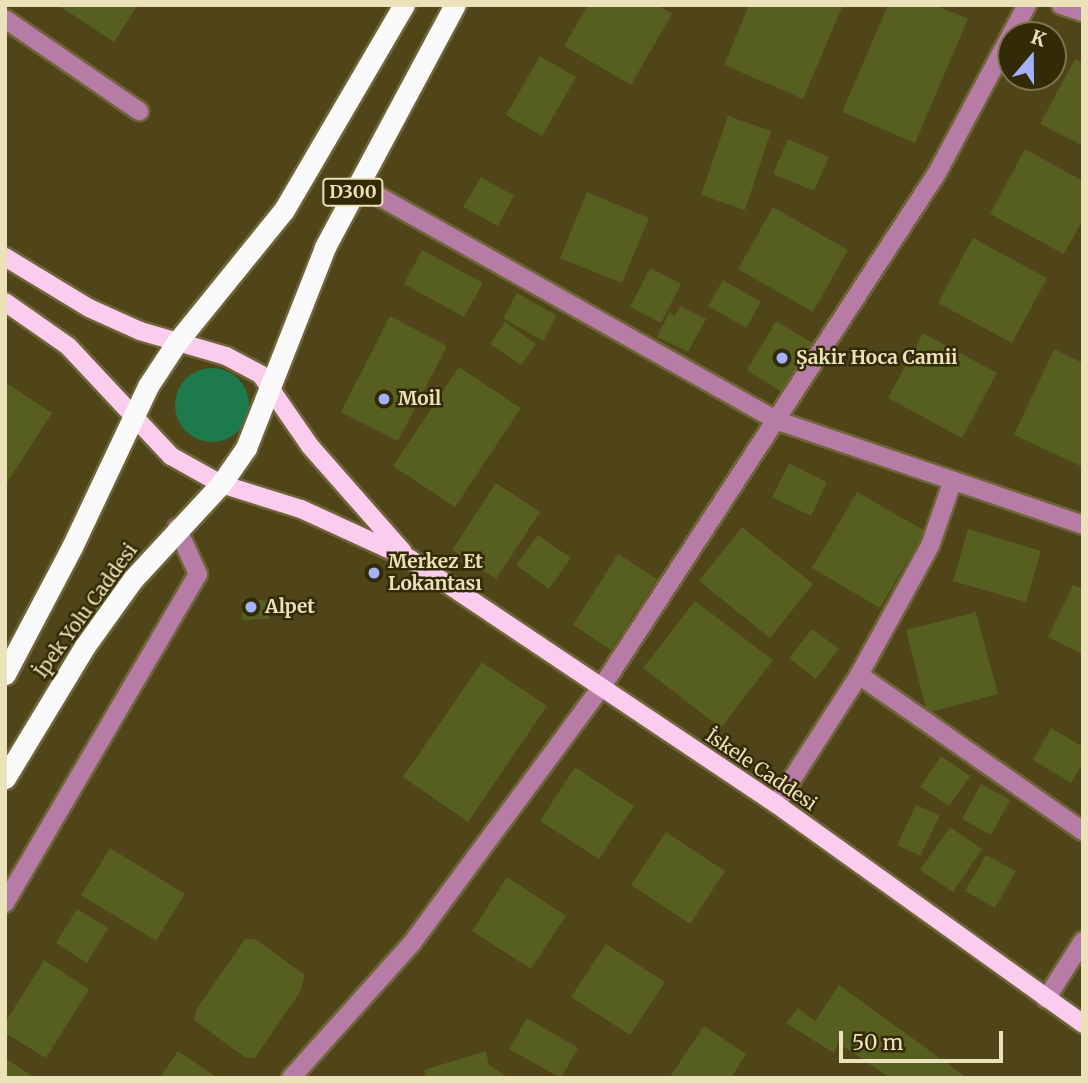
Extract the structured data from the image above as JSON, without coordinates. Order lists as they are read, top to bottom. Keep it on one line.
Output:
{"streets":{"highway":["D300","İpek Yolu Caddesi"],"main road":["İskele Caddesi"]},"crossings":[["D300","İpek Yolu Caddesi"]],"places":["Şakir Hoca Camii","Moil","Merkez Et Lokantası","Alpet"],"scale_bar":"50 m","north":"top"}
